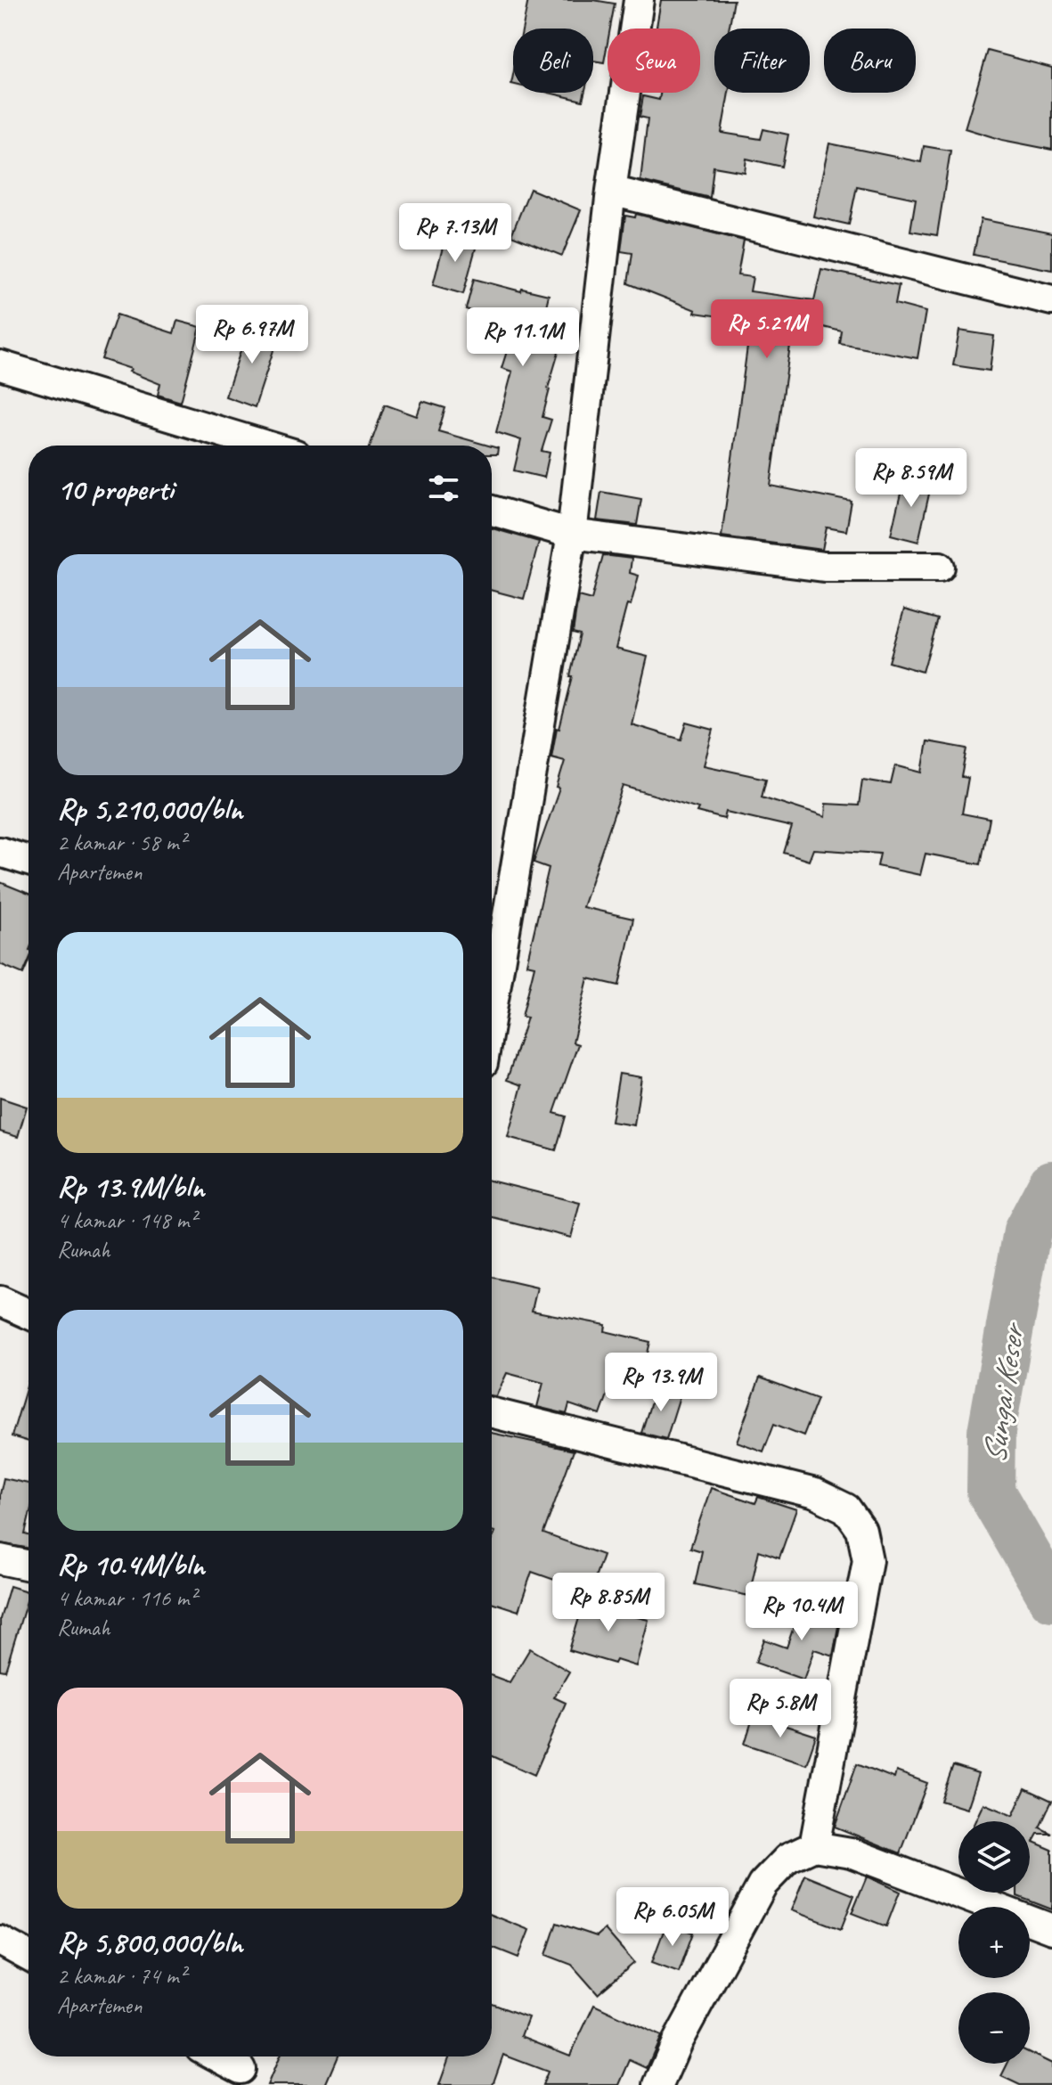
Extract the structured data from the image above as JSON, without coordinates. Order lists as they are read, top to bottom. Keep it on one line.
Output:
{"water":["Sungai Keser"],"page":{"chip":["Beli","Sewa","Filter","Baru"],"price":["Rp 7.13M","Rp 5.21M","Rp 6.97M","Rp 11.1M","Rp 8.59M","Rp 13.9M","Rp 8.85M","Rp 10.4M","Rp 5.8M","Rp 6.05M"],"heading":"10 properti","list":[{"name":"Rp 5,210,000/bln","note":"2 kamar · 58 m² · Apartemen"},{"name":"Rp 13.9M/bln","note":"4 kamar · 148 m² · Rumah"},{"name":"Rp 10.4M/bln","note":"4 kamar · 116 m² · Rumah"},{"name":"Rp 5,800,000/bln","note":"2 kamar · 74 m² · Apartemen"}],"map_buttons":["+","−"]}}
